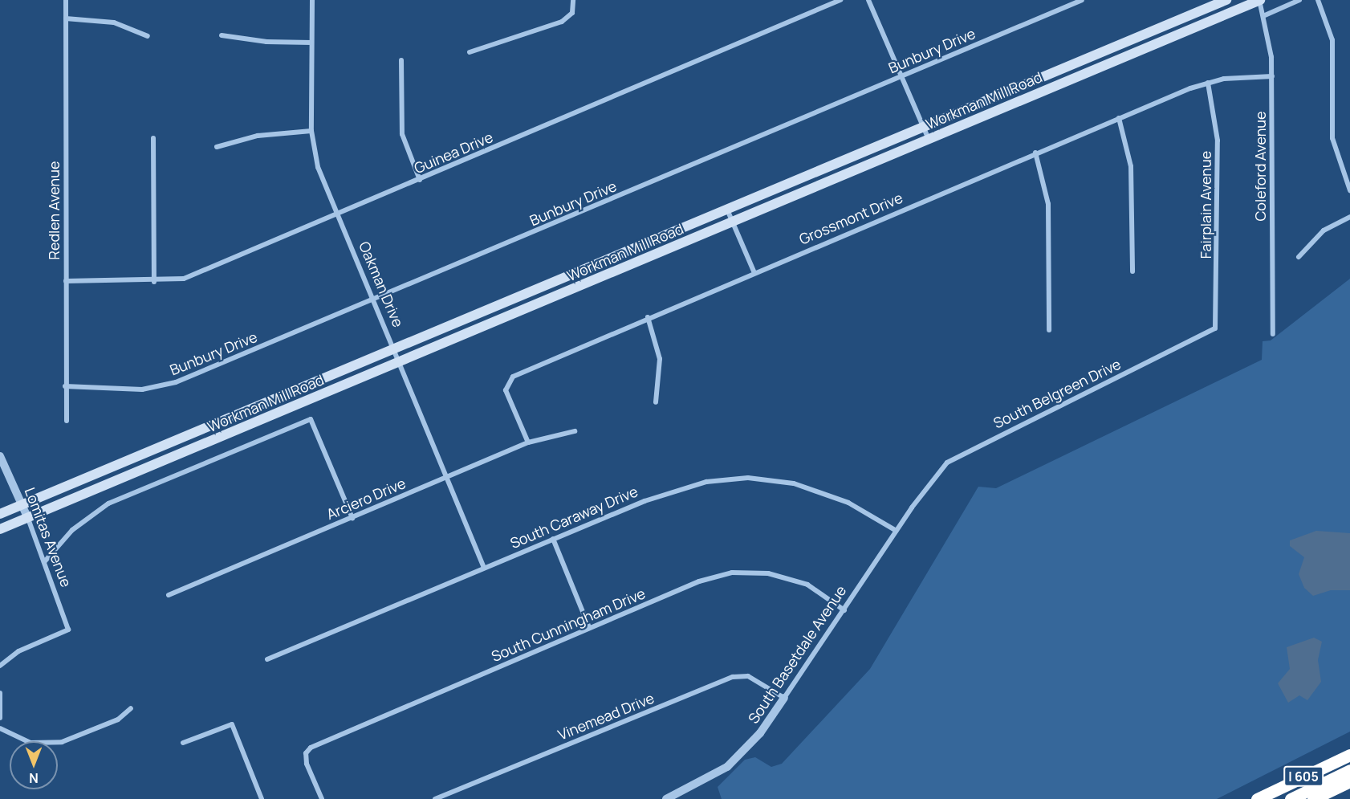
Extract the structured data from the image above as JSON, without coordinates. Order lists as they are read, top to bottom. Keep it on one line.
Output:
{"streets":{"highway":["I 605"],"main road":["Workman Mill Road"],"street":["Bunbury Drive","Guinea Drive","Coleford Avenue","Fairplain Avenue","Redlen Avenue","Grossmont Drive","Oakman Drive","South Belgreen Drive","Arciero Drive","South Caraway Drive","Lomitas Avenue","South Cunningham Drive","South Basetdale Avenue","Vinemead Drive"]},"crossings":[["Bunbury Drive","Redlen Avenue"],["Bunbury Drive","Oakman Drive"],["Workman Mill Road","Coleford Avenue"],["Workman Mill Road","Oakman Drive"],["Workman Mill Road","Lomitas Avenue"],["Guinea Drive","Redlen Avenue"],["Guinea Drive","Oakman Drive"],["Coleford Avenue","Grossmont Drive"],["Fairplain Avenue","Grossmont Drive"],["Fairplain Avenue","South Belgreen Drive"],["Grossmont Drive","Arciero Drive"],["Oakman Drive","Arciero Drive"],["Oakman Drive","South Caraway Drive"],["South Belgreen Drive","South Basetdale Avenue"],["South Caraway Drive","South Basetdale Avenue"],["South Cunningham Drive","South Basetdale Avenue"],["South Basetdale Avenue","Vinemead Drive"]],"north":"bottom"}
